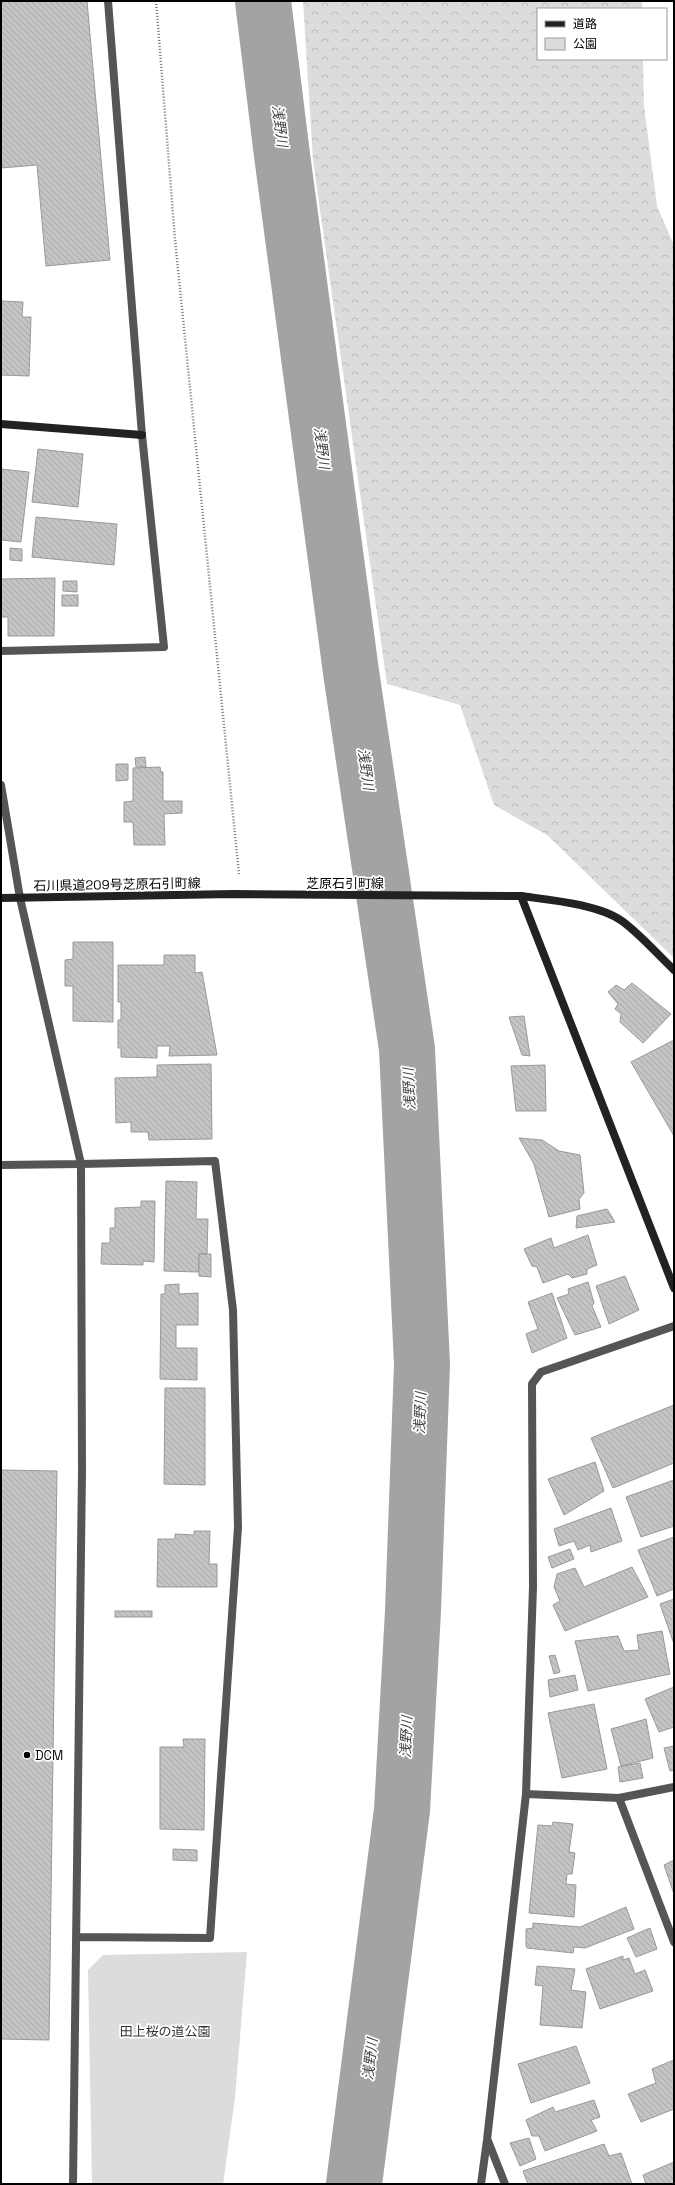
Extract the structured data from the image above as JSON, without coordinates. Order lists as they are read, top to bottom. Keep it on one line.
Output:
{"streets":{"main road":["芝原石引町線","石川県道209号芝原石引町線"]},"crossings":[["芝原石引町線","石川県道209号芝原石引町線"]],"water":["浅野川"],"parks":["田上桜の道公園"],"places":["DCM"],"legend":["道路","公園"]}
